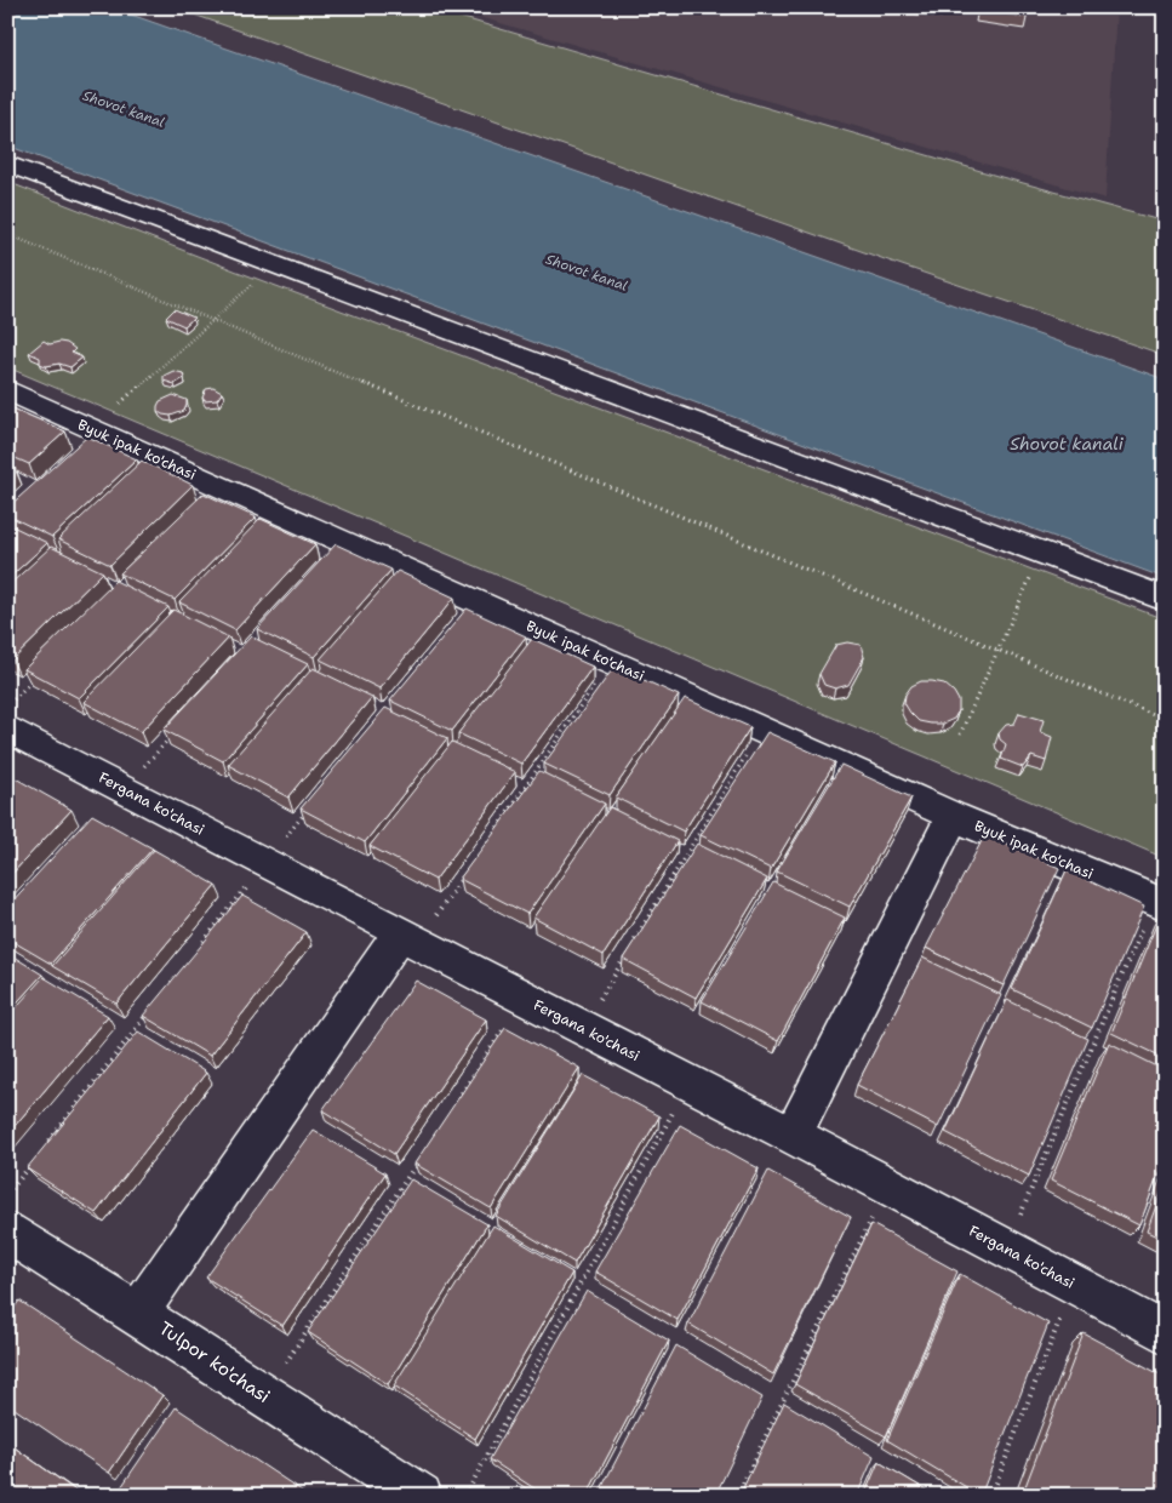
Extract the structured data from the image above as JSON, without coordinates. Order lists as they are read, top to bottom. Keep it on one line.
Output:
{"streets":{"street":["Byuk ipak ko'chasi","Fergana ko'chasi","Tulpor ko'chasi"]},"water":["Shovot kanal","Shovot kanali"]}
